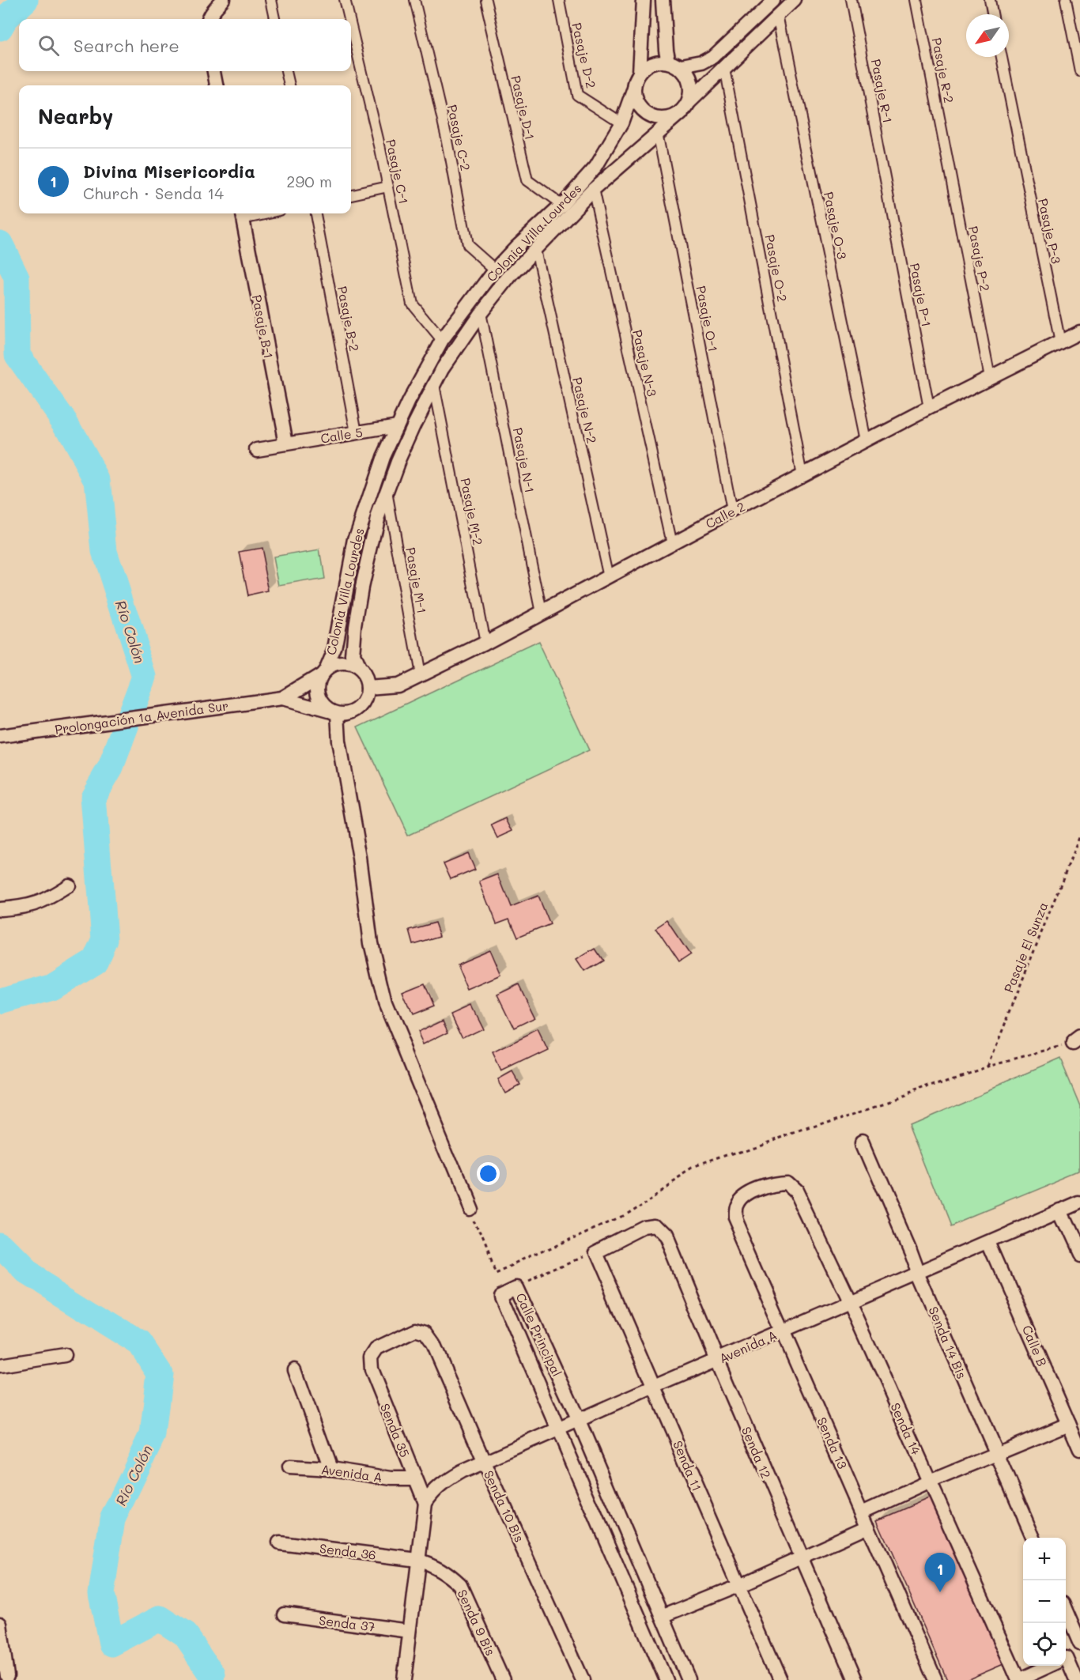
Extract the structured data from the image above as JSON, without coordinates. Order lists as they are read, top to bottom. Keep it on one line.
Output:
{"streets":{"street":["Pasaje D-2","Pasaje R-2","Pasaje R-1","Pasaje D-1","Pasaje C-2","Pasaje C-1","Pasaje O-3","Pasaje P-3","Colonia Villa Lourdes","Pasaje P-2","Pasaje O-2","Pasaje P-1","Pasaje B-2","Pasaje O-1","Pasaje B-1","Pasaje N-3","Pasaje N-2","Calle 5","Pasaje N-1","Pasaje M-2","Calle 2","Pasaje M-1","Prolongación 1a Avenida Sur","Calle Principal","Senda 14 Bis","Calle B","Avenida A","Senda 14","Senda 35","Senda 13","Senda 12","Senda 11","Senda 10 Bis","Senda 36","Senda 9 Bis","Senda 37"],"path":["Pasaje El Sunza"]},"crossings":[["Pasaje D-2","Colonia Villa Lourdes"],["Pasaje R-2","Pasaje P-2"],["Pasaje R-1","Pasaje P-1"],["Pasaje D-1","Colonia Villa Lourdes"],["Pasaje C-2","Colonia Villa Lourdes"],["Pasaje C-1","Colonia Villa Lourdes"],["Pasaje O-3","Colonia Villa Lourdes"],["Pasaje O-3","Calle 2"],["Pasaje P-3","Calle 2"],["Colonia Villa Lourdes","Pasaje O-2"],["Colonia Villa Lourdes","Pasaje O-1"],["Colonia Villa Lourdes","Pasaje N-3"],["Colonia Villa Lourdes","Pasaje N-2"],["Colonia Villa Lourdes","Calle 5"],["Colonia Villa Lourdes","Pasaje N-1"],["Colonia Villa Lourdes","Pasaje M-2"],["Colonia Villa Lourdes","Calle 2"],["Colonia Villa Lourdes","Pasaje M-1"],["Colonia Villa Lourdes","Prolongación 1a Avenida Sur"],["Pasaje P-2","Calle 2"],["Pasaje O-2","Calle 2"],["Pasaje P-1","Calle 2"],["Pasaje B-2","Calle 5"],["Pasaje O-1","Calle 2"],["Pasaje B-1","Calle 5"],["Pasaje N-3","Calle 2"],["Pasaje N-2","Calle 2"],["Pasaje N-1","Calle 2"],["Pasaje M-2","Calle 2"],["Calle 2","Pasaje M-1"],["Calle 2","Prolongación 1a Avenida Sur"],["Calle Principal","Avenida A"],["Senda 14 Bis","Avenida A"],["Calle B","Avenida A"],["Avenida A","Senda 14"],["Avenida A","Senda 35"],["Avenida A","Senda 13"],["Avenida A","Senda 12"],["Avenida A","Senda 11"],["Avenida A","Senda 10 Bis"],["Senda 14","Senda 13"],["Senda 35","Senda 10 Bis"],["Senda 12","Senda 11"],["Senda 36","Senda 9 Bis"]],"water":["Río Colón"],"north":"bottom left","page":{"search":"Search here","heading":"Nearby","list":[{"mark":"1","name":"Divina Misericordia","note":"Church · Senda 14","value":"290 m"}],"map_buttons":["+","−"],"pins":"1"}}
